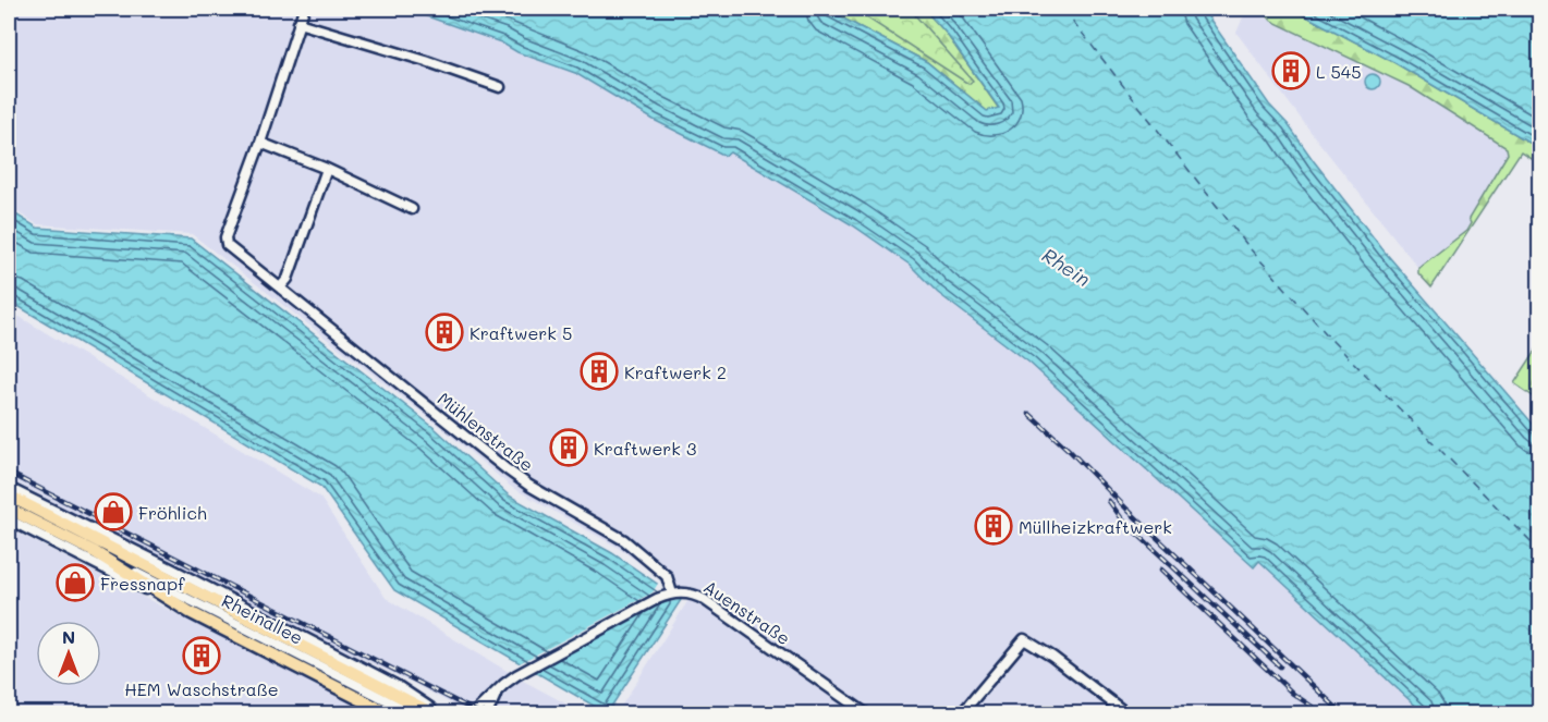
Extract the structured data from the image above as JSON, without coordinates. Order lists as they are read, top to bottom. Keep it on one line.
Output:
{"streets":{"main road":["Rheinallee"],"street":["Mühlenstraße","Auenstraße"]},"crossings":[["Mühlenstraße","Auenstraße"]],"water":["Rhein"],"places":{"building":["L 545","Kraftwerk 5","Kraftwerk 2","Kraftwerk 3","Müllheizkraftwerk","HEM Waschstraße"],"shop":["Fröhlich","Fressnapf"]},"north":"top"}
